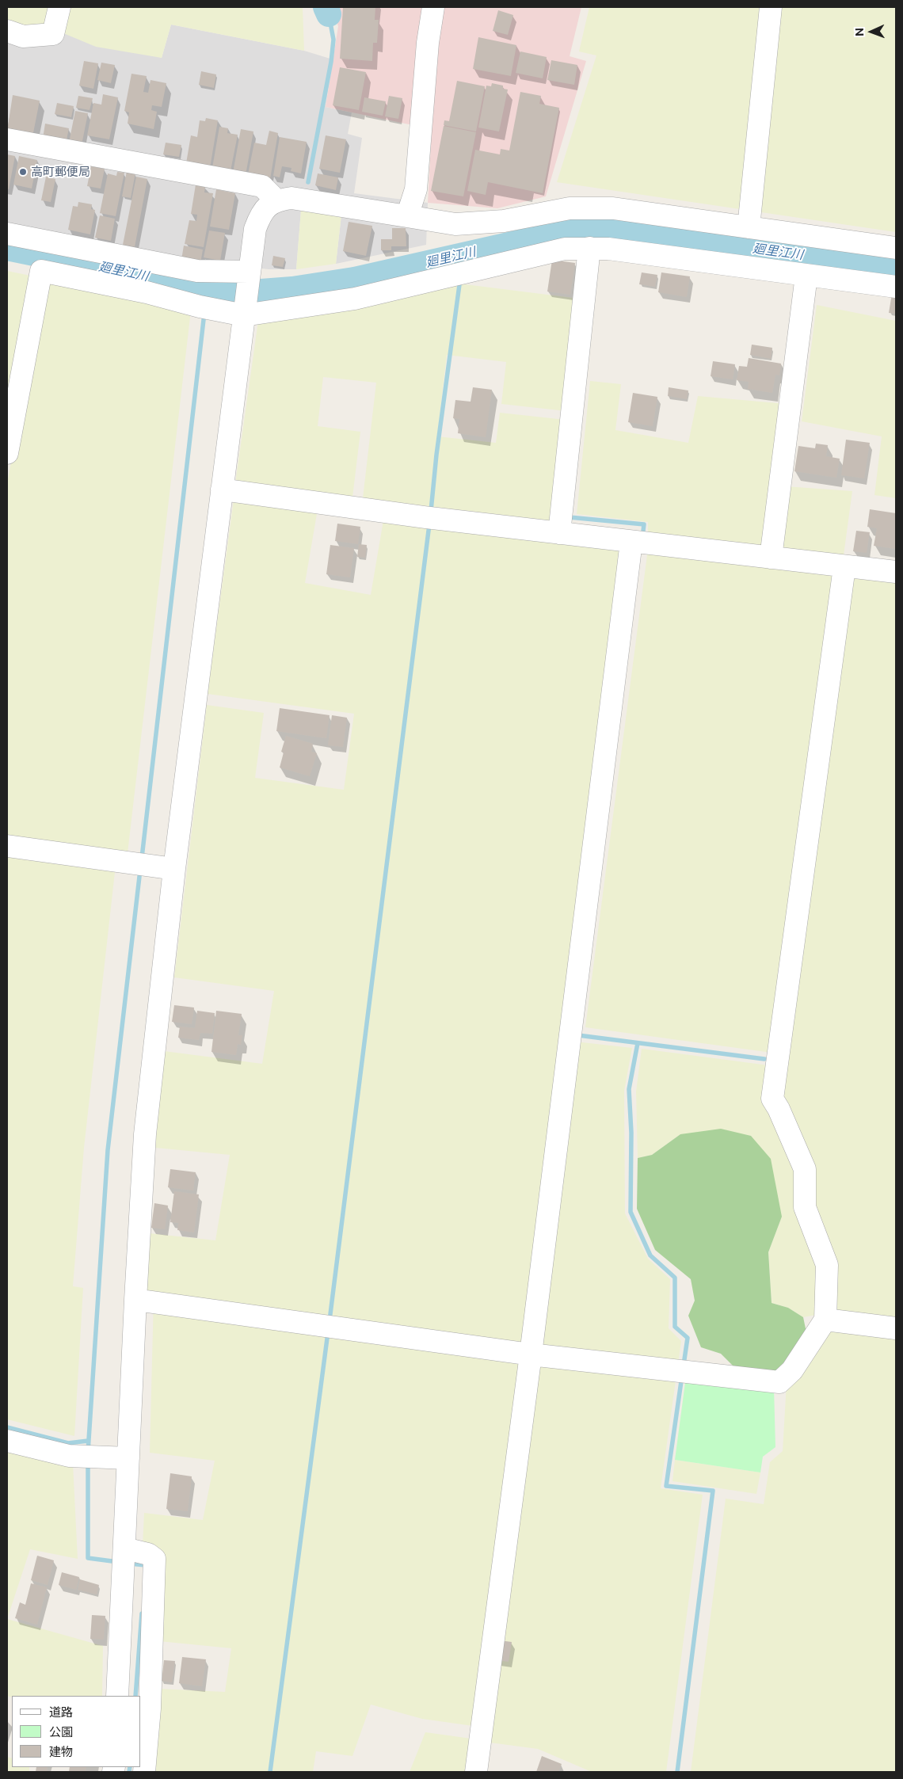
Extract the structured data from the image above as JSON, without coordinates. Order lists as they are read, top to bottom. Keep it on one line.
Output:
{"water":["廻里江川"],"places":["高町郵便局"],"legend":["道路","公園","建物"],"north":"left"}
